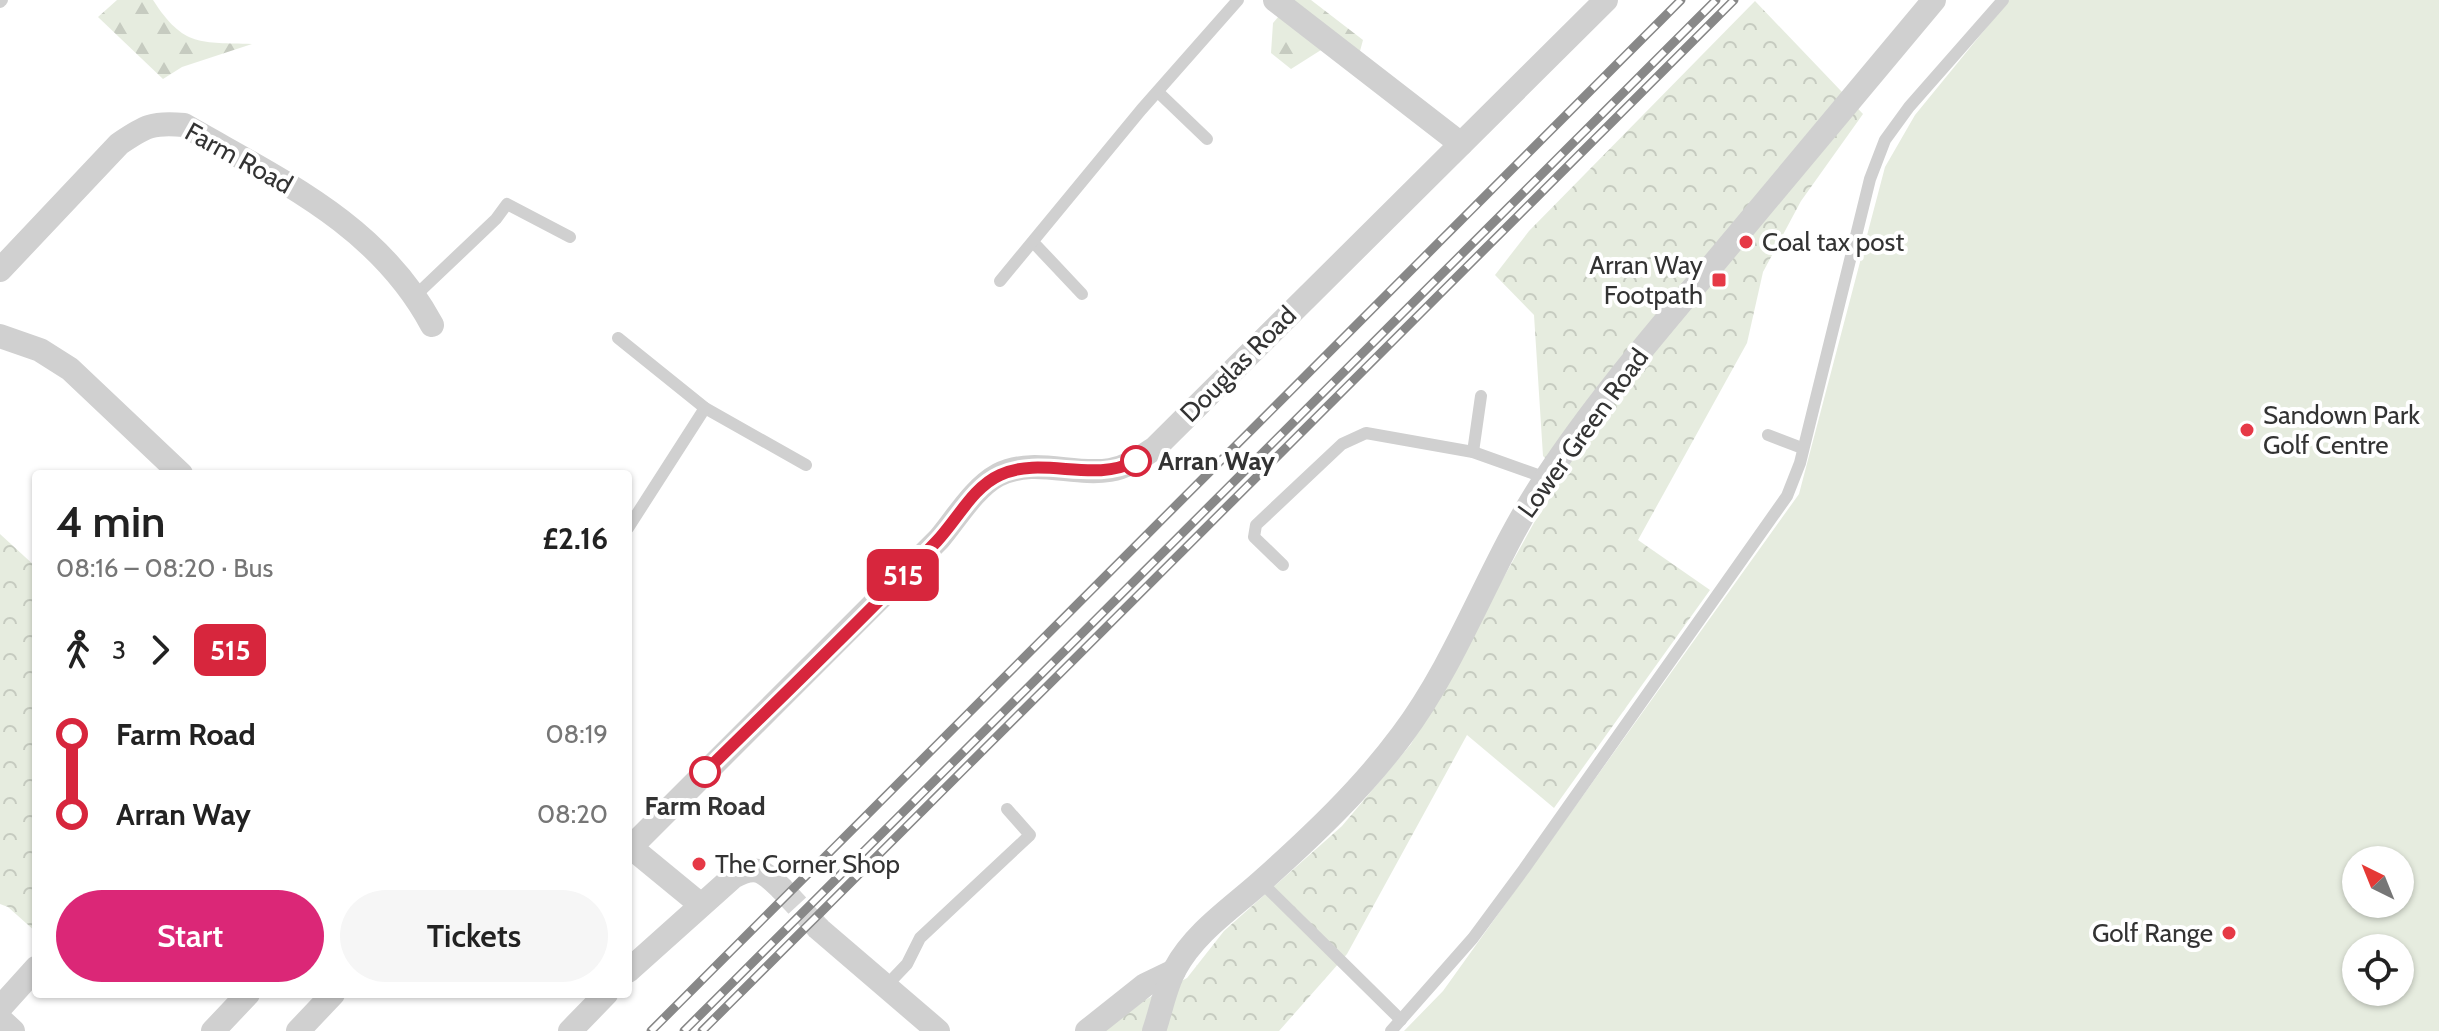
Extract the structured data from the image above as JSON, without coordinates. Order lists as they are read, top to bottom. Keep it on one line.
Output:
{"streets":{"street":["Farm Road","Douglas Road","Lower Green Road"]},"places":{"other":["Coal tax post","Sandown Park Golf Centre","Arran Way","Farm Road","The Corner Shop","Golf Range"],"transit":["Arran Way Footpath"]},"lines":["bus line 515"],"north":"top left","page":{"on_map":"515","heading":["4 min","08:16 – 08:20 · Bus","£2.16"],"legs":["3","515"],"list":[{"name":"Farm Road","value":"08:19"},{"name":"Arran Way","value":"08:20"}],"buttons":["Start","Tickets"]}}
